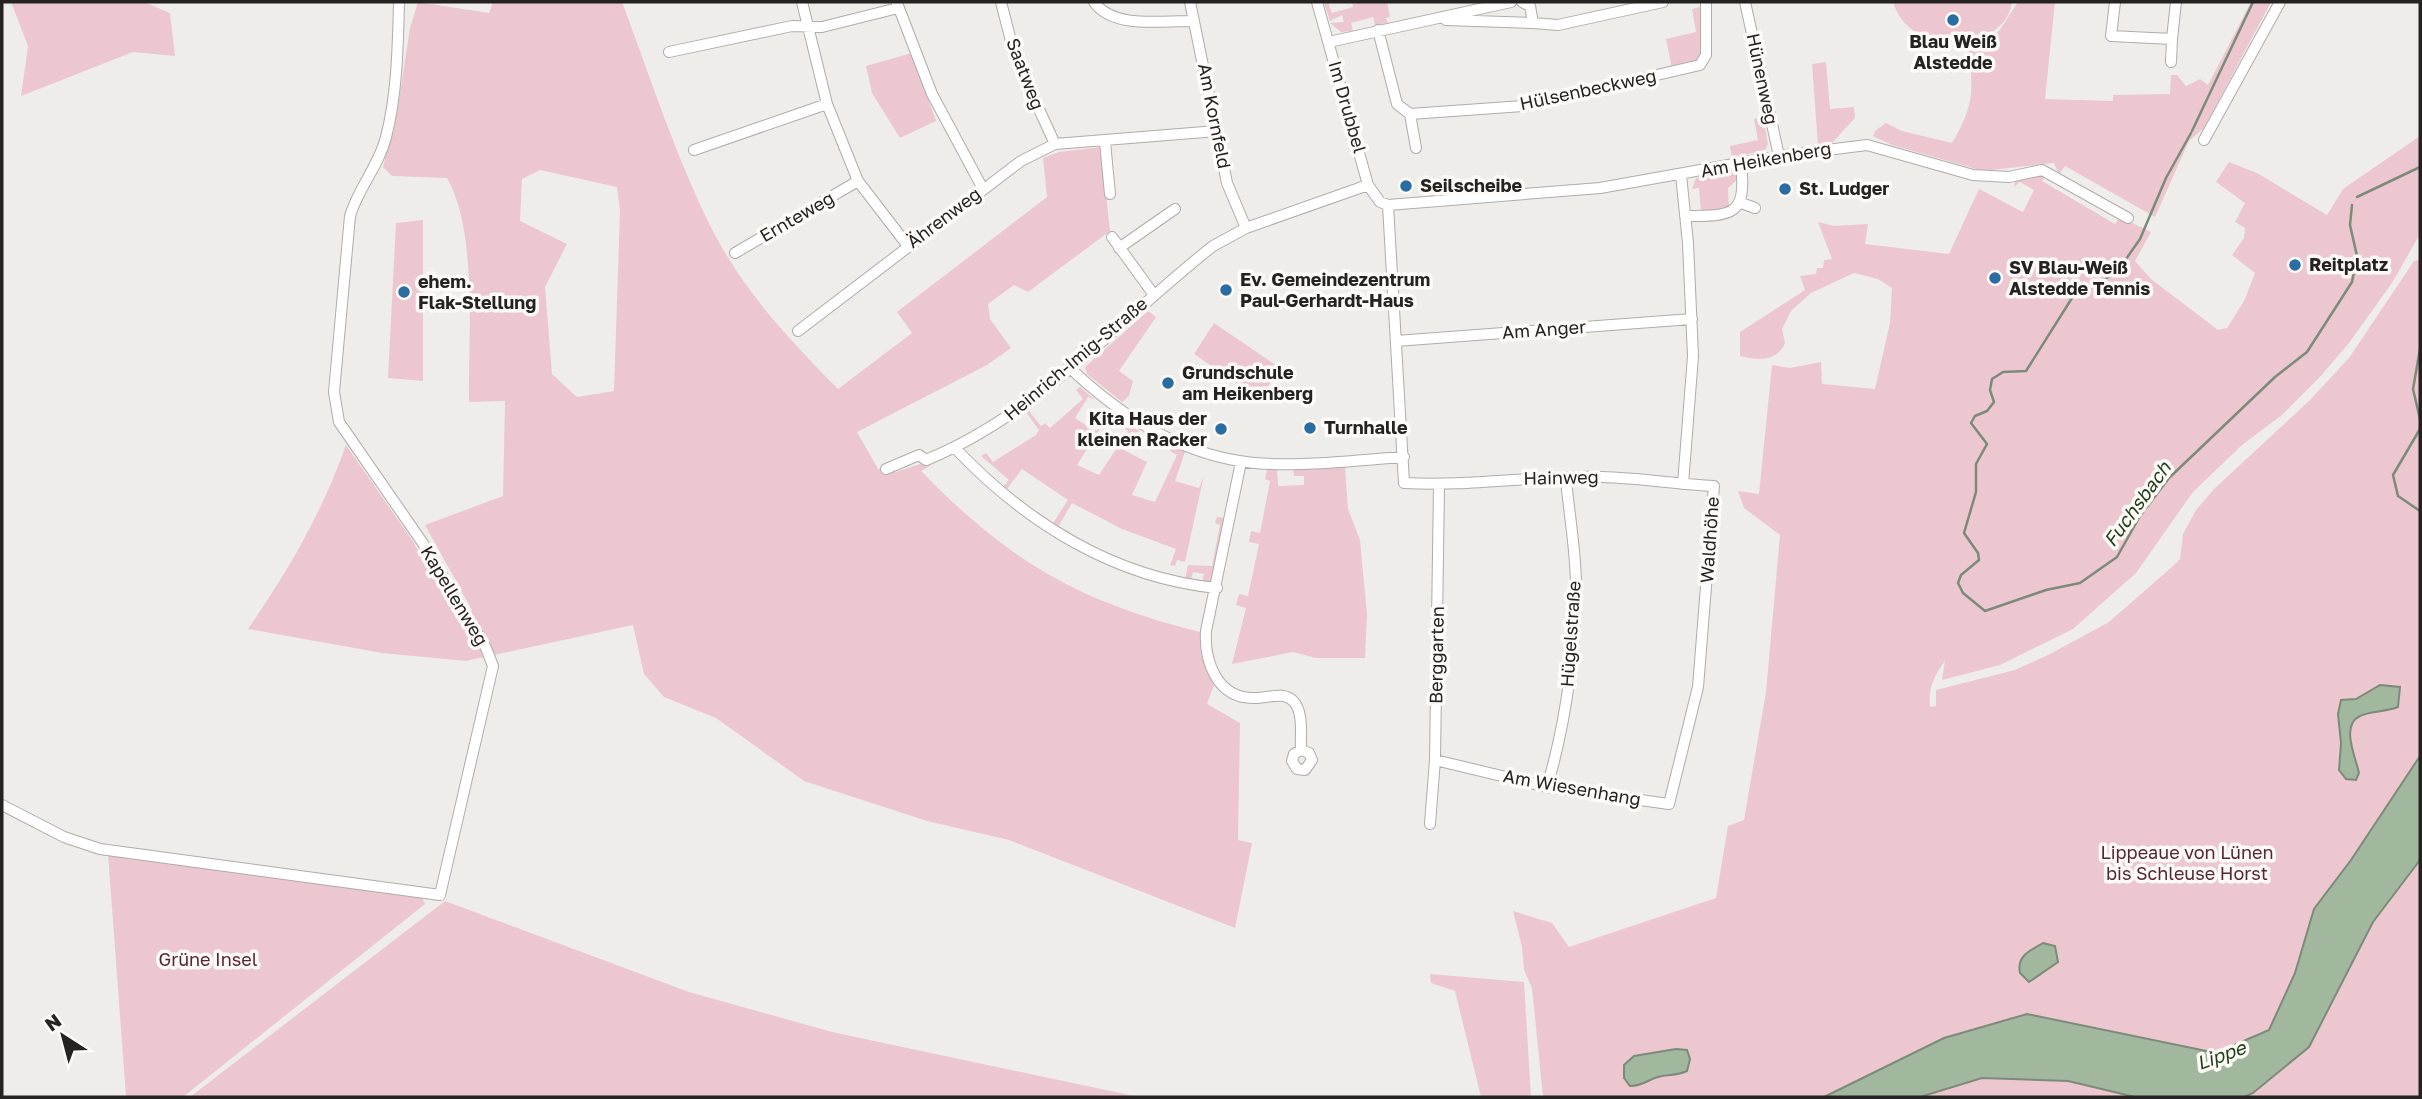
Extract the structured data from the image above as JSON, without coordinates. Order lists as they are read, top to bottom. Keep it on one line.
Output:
{"streets":{"street":["Saatweg","Hünenweg","Hülsenbeckweg","Im Drubbel","Am Kornfeld","Am Heikenberg","Ernteweg","Ährenweg","Am Anger","Heinrich-Imig-Straße","Hainweg","Waldhöhe","Kapellenweg","Hügelstraße","Berggarten","Am Wiesenhang"]},"crossings":[["Saatweg","Ährenweg"],["Hünenweg","Am Heikenberg"],["Im Drubbel","Am Heikenberg"],["Im Drubbel","Heinrich-Imig-Straße"],["Am Kornfeld","Ährenweg"],["Am Kornfeld","Heinrich-Imig-Straße"],["Am Heikenberg","Waldhöhe"],["Am Anger","Waldhöhe"],["Hainweg","Waldhöhe"],["Hainweg","Hügelstraße"],["Hainweg","Berggarten"],["Waldhöhe","Am Wiesenhang"],["Hügelstraße","Am Wiesenhang"],["Berggarten","Am Wiesenhang"]],"water":["Fuchsbach","Lippe"],"parks":["Lippeaue von Lünen bis Schleuse Horst","Grüne Insel"],"places":["Blau Weiß Alstedde","Seilscheibe","St. Ludger","Reitplatz","SV Blau-Weiß Alstedde Tennis","Ev. Gemeindezentrum Paul-Gerhardt-Haus","ehem. Flak-Stellung","Grundschule am Heikenberg","Turnhalle","Kita Haus der kleinen Racker"],"north":"top left"}
